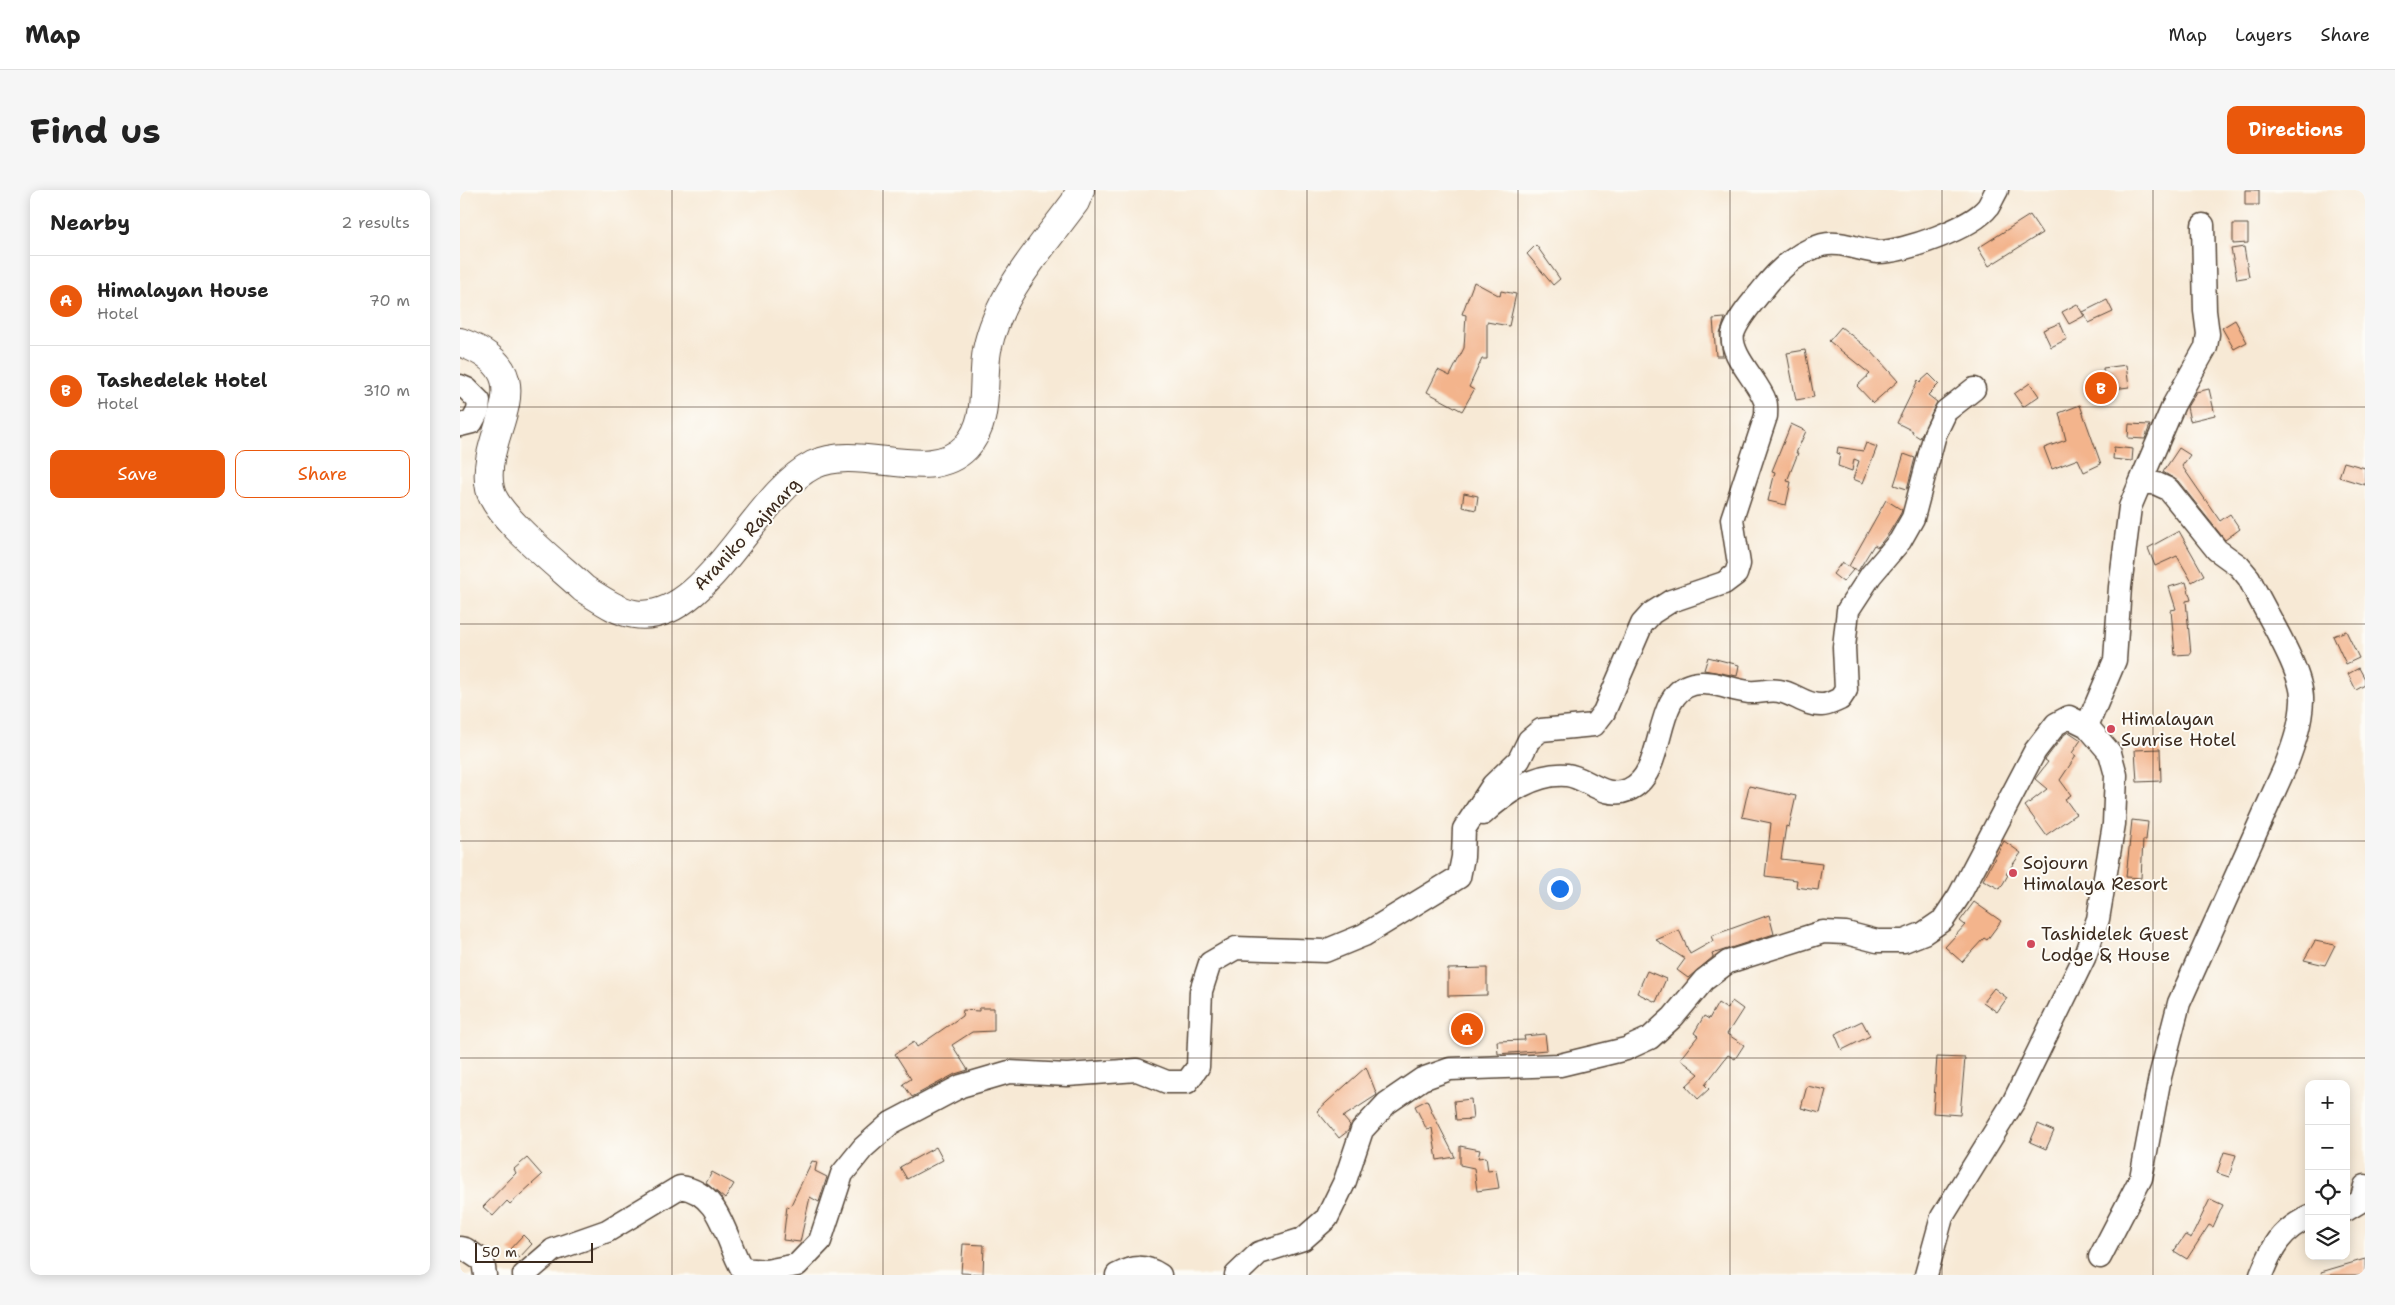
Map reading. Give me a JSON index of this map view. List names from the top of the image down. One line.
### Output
{"streets":{"highway":["Araniko Rajmarg"]},"places":["Himalayan Sunrise Hotel","Sojourn Himalaya Resort","Tashidelek Guest Lodge & House"],"scale_bar":"50 m","page":{"header":"Map","nav":["Map","Layers","Share"],"buttons":["Directions",["Save","Share"]],"title":"Find us","heading":["Nearby","2 results"],"list":[{"mark":"A","name":"Himalayan House","note":"Hotel","value":"70 m"},{"mark":"B","name":"Tashedelek Hotel","note":"Hotel","value":"310 m"}],"pins":["B","A"],"map_buttons":["+","−"],"scale":"50 m"}}
